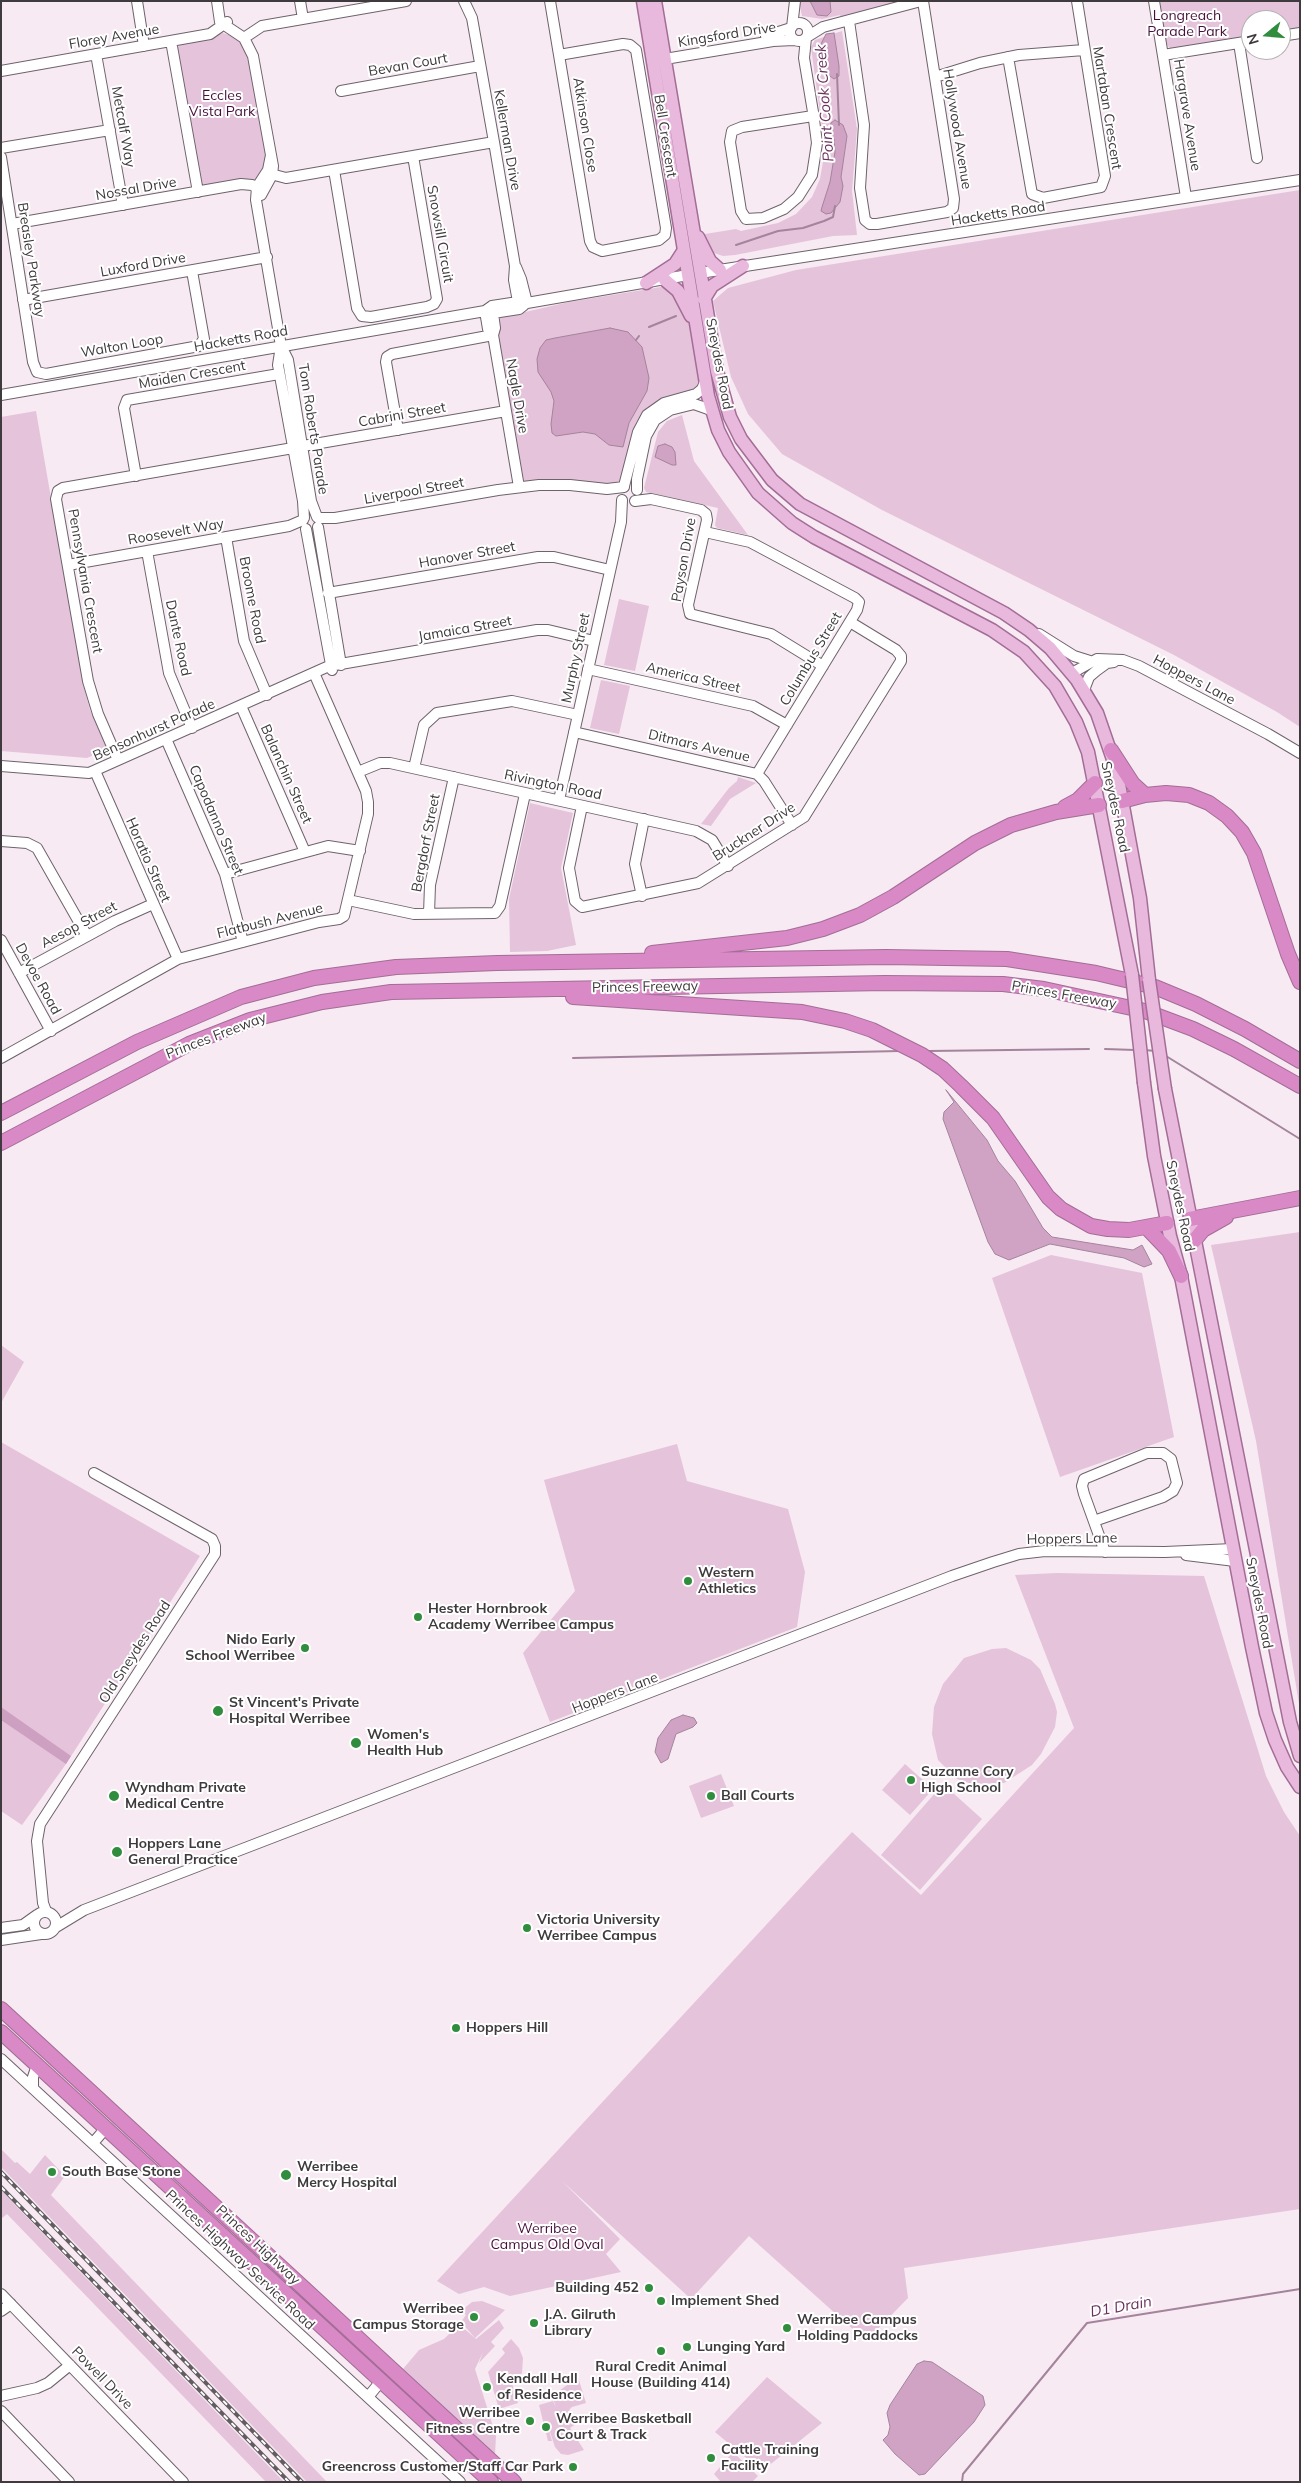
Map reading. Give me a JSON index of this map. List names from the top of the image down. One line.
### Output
{"streets":{"highway":["Princes Freeway","Princes Highway"],"main road":["Sneydes Road"],"street":["Kingsford Drive","Florey Avenue","Bevan Court","Martaban Crescent","Hargrave Avenue","Atkinson Close","Metcalf Way","Hollywood Avenue","Bell Crescent","Kellerman Drive","Nossal Drive","Hacketts Road","Snowsill Circuit","Breasley Parkway","Luxford Drive","Walton Loop","Maiden Crescent","Nagle Drive","Cabrini Street","Tom Roberts Parade","Liverpool Street","Roosevelt Way","Hanover Street","Payson Drive","Pennsylvania Crescent","Broome Road","Jamaica Street","Dante Road","Murphy Street","Columbus Street","America Street","Hoppers Lane","Bensonhurst Parade","Ditmars Avenue","Balanchin Street","Rivington Road","Capodanno Street","Bruckner Drive","Bergdorf Street","Horatio Street","Flatbush Avenue","Aesop Street","Devoe Road","Old Sneydes Road","Princes Highway Service Road","Powell Drive"]},"crossings":[["Kingsford Drive","Sneydes Road"],["Florey Avenue","Metcalf Way"],["Bevan Court","Kellerman Drive"],["Hargrave Avenue","Hacketts Road"],["Atkinson Close","Bell Crescent"],["Metcalf Way","Nossal Drive"],["Kellerman Drive","Hacketts Road"],["Nossal Drive","Breasley Parkway"],["Nossal Drive","Tom Roberts Parade"],["Hacketts Road","Sneydes Road"],["Hacketts Road","Nagle Drive"],["Hacketts Road","Tom Roberts Parade"],["Breasley Parkway","Luxford Drive"],["Breasley Parkway","Walton Loop"],["Luxford Drive","Walton Loop"],["Luxford Drive","Tom Roberts Parade"],["Sneydes Road","Murphy Street"],["Sneydes Road","Hoppers Lane"],["Maiden Crescent","Tom Roberts Parade"],["Maiden Crescent","Pennsylvania Crescent"],["Nagle Drive","Cabrini Street"],["Nagle Drive","Liverpool Street"],["Cabrini Street","Tom Roberts Parade"],["Cabrini Street","Pennsylvania Crescent"],["Tom Roberts Parade","Liverpool Street"],["Tom Roberts Parade","Roosevelt Way"],["Tom Roberts Parade","Hanover Street"],["Tom Roberts Parade","Pennsylvania Crescent"],["Tom Roberts Parade","Jamaica Street"],["Tom Roberts Parade","Bensonhurst Parade"],["Liverpool Street","Payson Drive"],["Liverpool Street","Murphy Street"],["Roosevelt Way","Pennsylvania Crescent"],["Roosevelt Way","Broome Road"],["Roosevelt Way","Dante Road"],["Hanover Street","Murphy Street"],["Payson Drive","Murphy Street"],["Payson Drive","Columbus Street"],["Pennsylvania Crescent","Bensonhurst Parade"],["Broome Road","Bensonhurst Parade"],["Jamaica Street","Murphy Street"],["Jamaica Street","Bensonhurst Parade"],["Dante Road","Bensonhurst Parade"],["Murphy Street","America Street"],["Murphy Street","Ditmars Avenue"],["Murphy Street","Rivington Road"],["Columbus Street","America Street"],["Columbus Street","Ditmars Avenue"],["Columbus Street","Bruckner Drive"],["Hoppers Lane","Old Sneydes Road"],["Bensonhurst Parade","Balanchin Street"],["Bensonhurst Parade","Capodanno Street"],["Bensonhurst Parade","Horatio Street"],["Bensonhurst Parade","Flatbush Avenue"],["Ditmars Avenue","Bruckner Drive"],["Rivington Road","Bruckner Drive"],["Rivington Road","Bergdorf Street"],["Rivington Road","Flatbush Avenue"],["Capodanno Street","Flatbush Avenue"],["Horatio Street","Flatbush Avenue"],["Horatio Street","Aesop Street"],["Flatbush Avenue","Devoe Road"],["Aesop Street","Devoe Road"]],"water":["Point Cook Creek","D1 Drain"],"parks":["Longreach Parade Park","Eccles Vista Park","Werribee Campus Old Oval"],"places":["Western Athletics","Hester Hornbrook Academy Werribee Campus","Nido Early School Werribee","St Vincent's Private Hospital Werribee","Women's Health Hub","Suzanne Cory High School","Wyndham Private Medical Centre","Ball Courts","Hoppers Lane General Practice","Victoria University Werribee Campus","Hoppers Hill","South Base Stone","Werribee Mercy Hospital","Building 452","Implement Shed","Werribee Campus Storage","J.A. Gilruth Library","Werribee Campus Holding Paddocks","Lunging Yard","Rural Credit Animal House (Building 414)","Kendall Hall of Residence","Werribee Fitness Centre","Werribee Basketball Court & Track","Cattle Training Facility","Greencross Customer/Staff Car Park"],"north":"left"}
